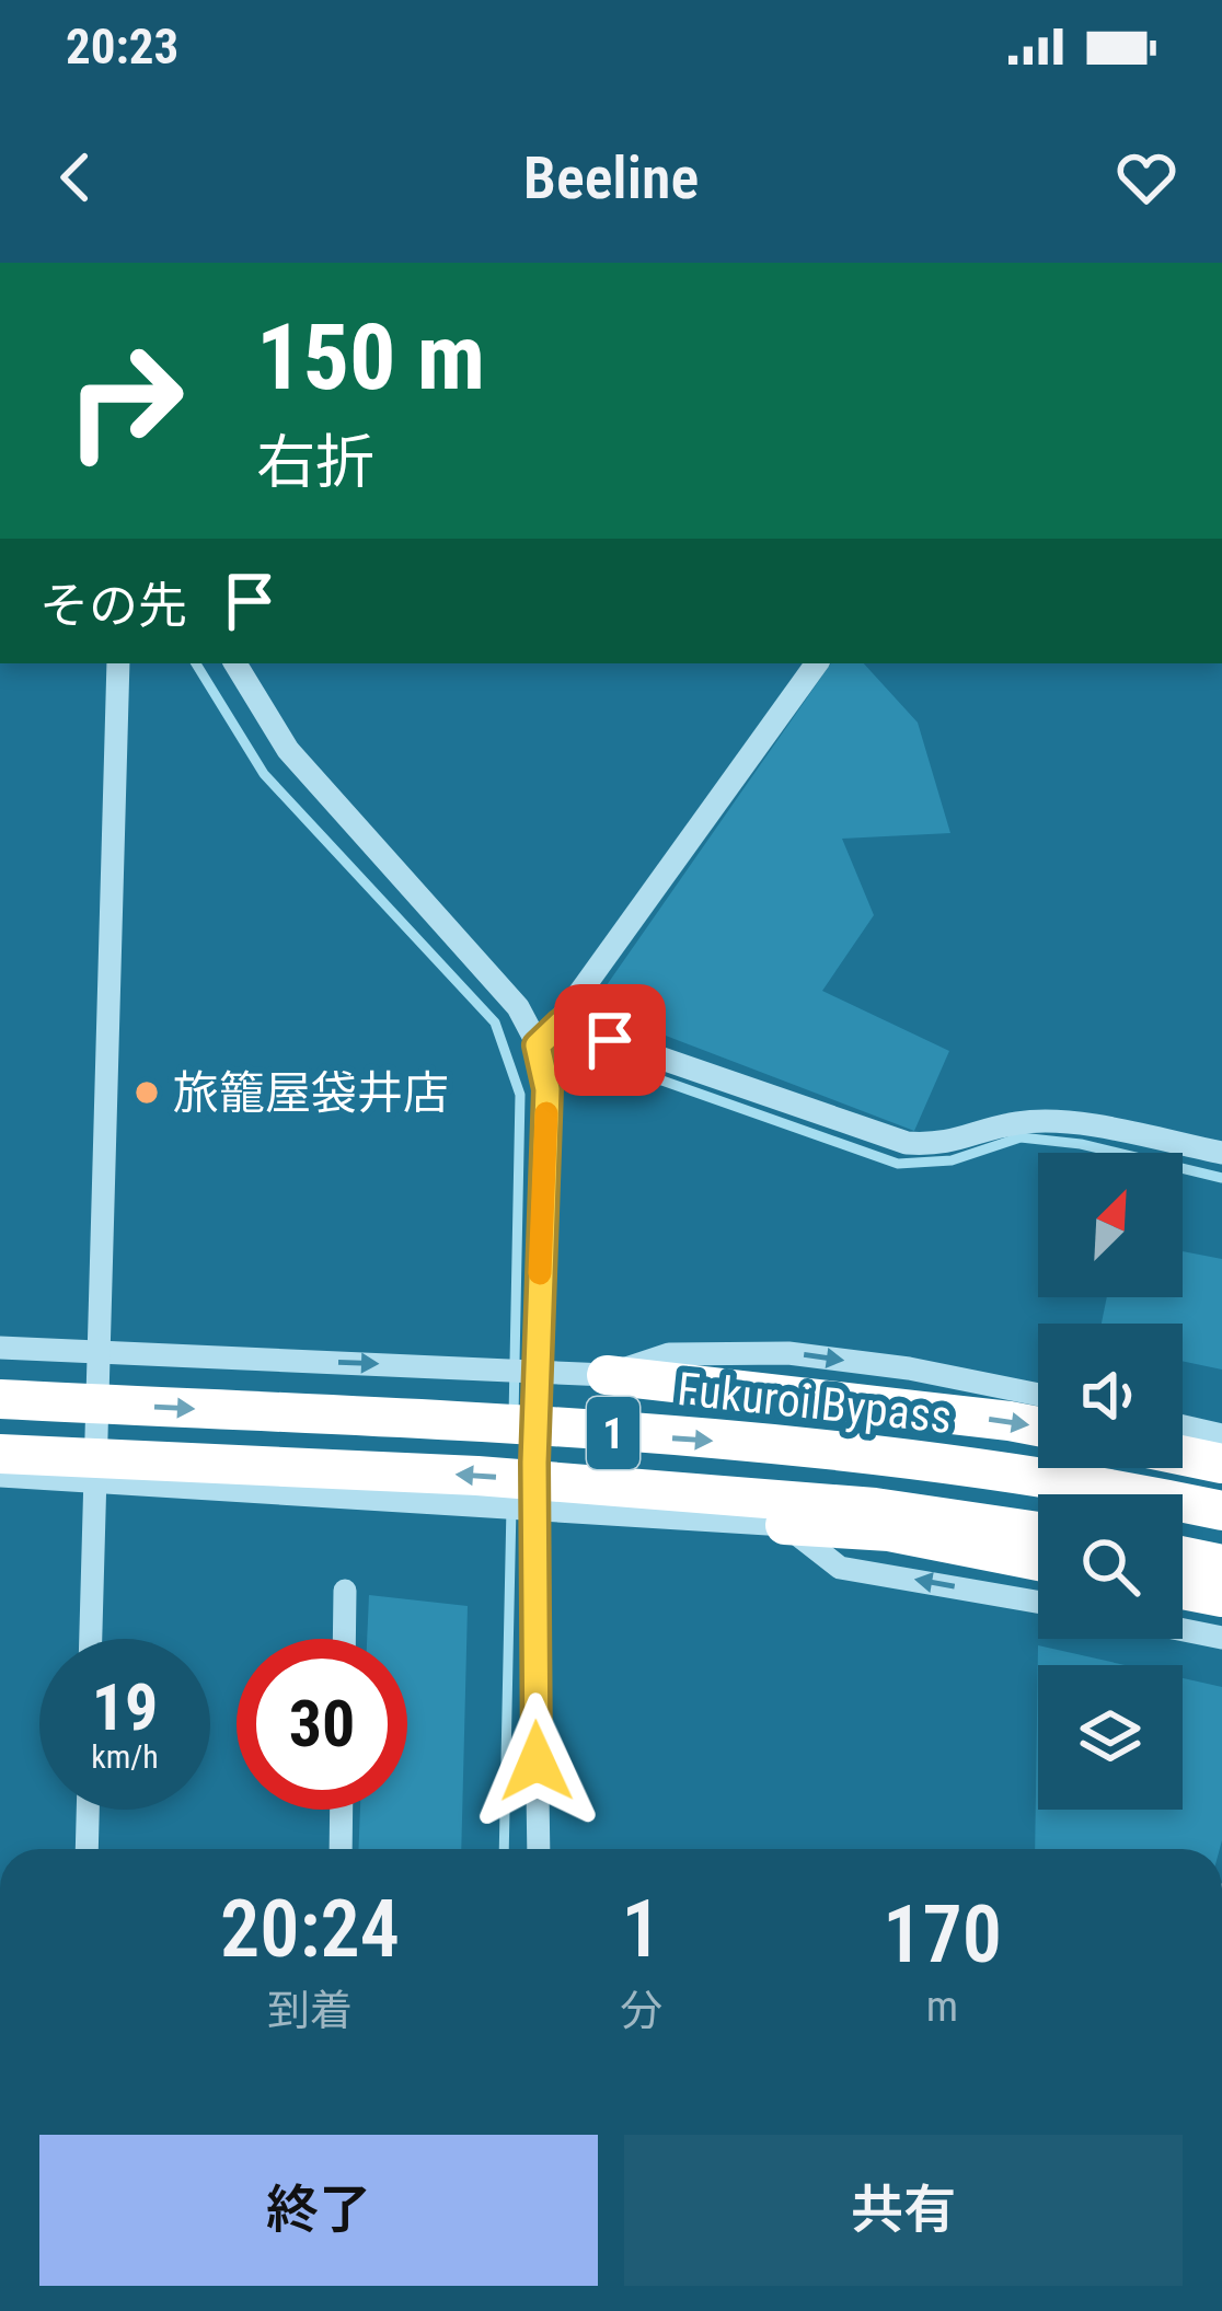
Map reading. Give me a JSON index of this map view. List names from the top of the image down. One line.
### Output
{"streets":{"highway":["Fukuroi Bypass","1"]},"places":["旅籠屋袋井店"],"north":"top right","page":{"status":"20:23","header":"Beeline","turn":["150 m","右折"],"then":"その先","speed":"19 km/h","limit":"30","eta":["20:24","到着","1","分","170","m"],"buttons":["終了","共有"]}}
